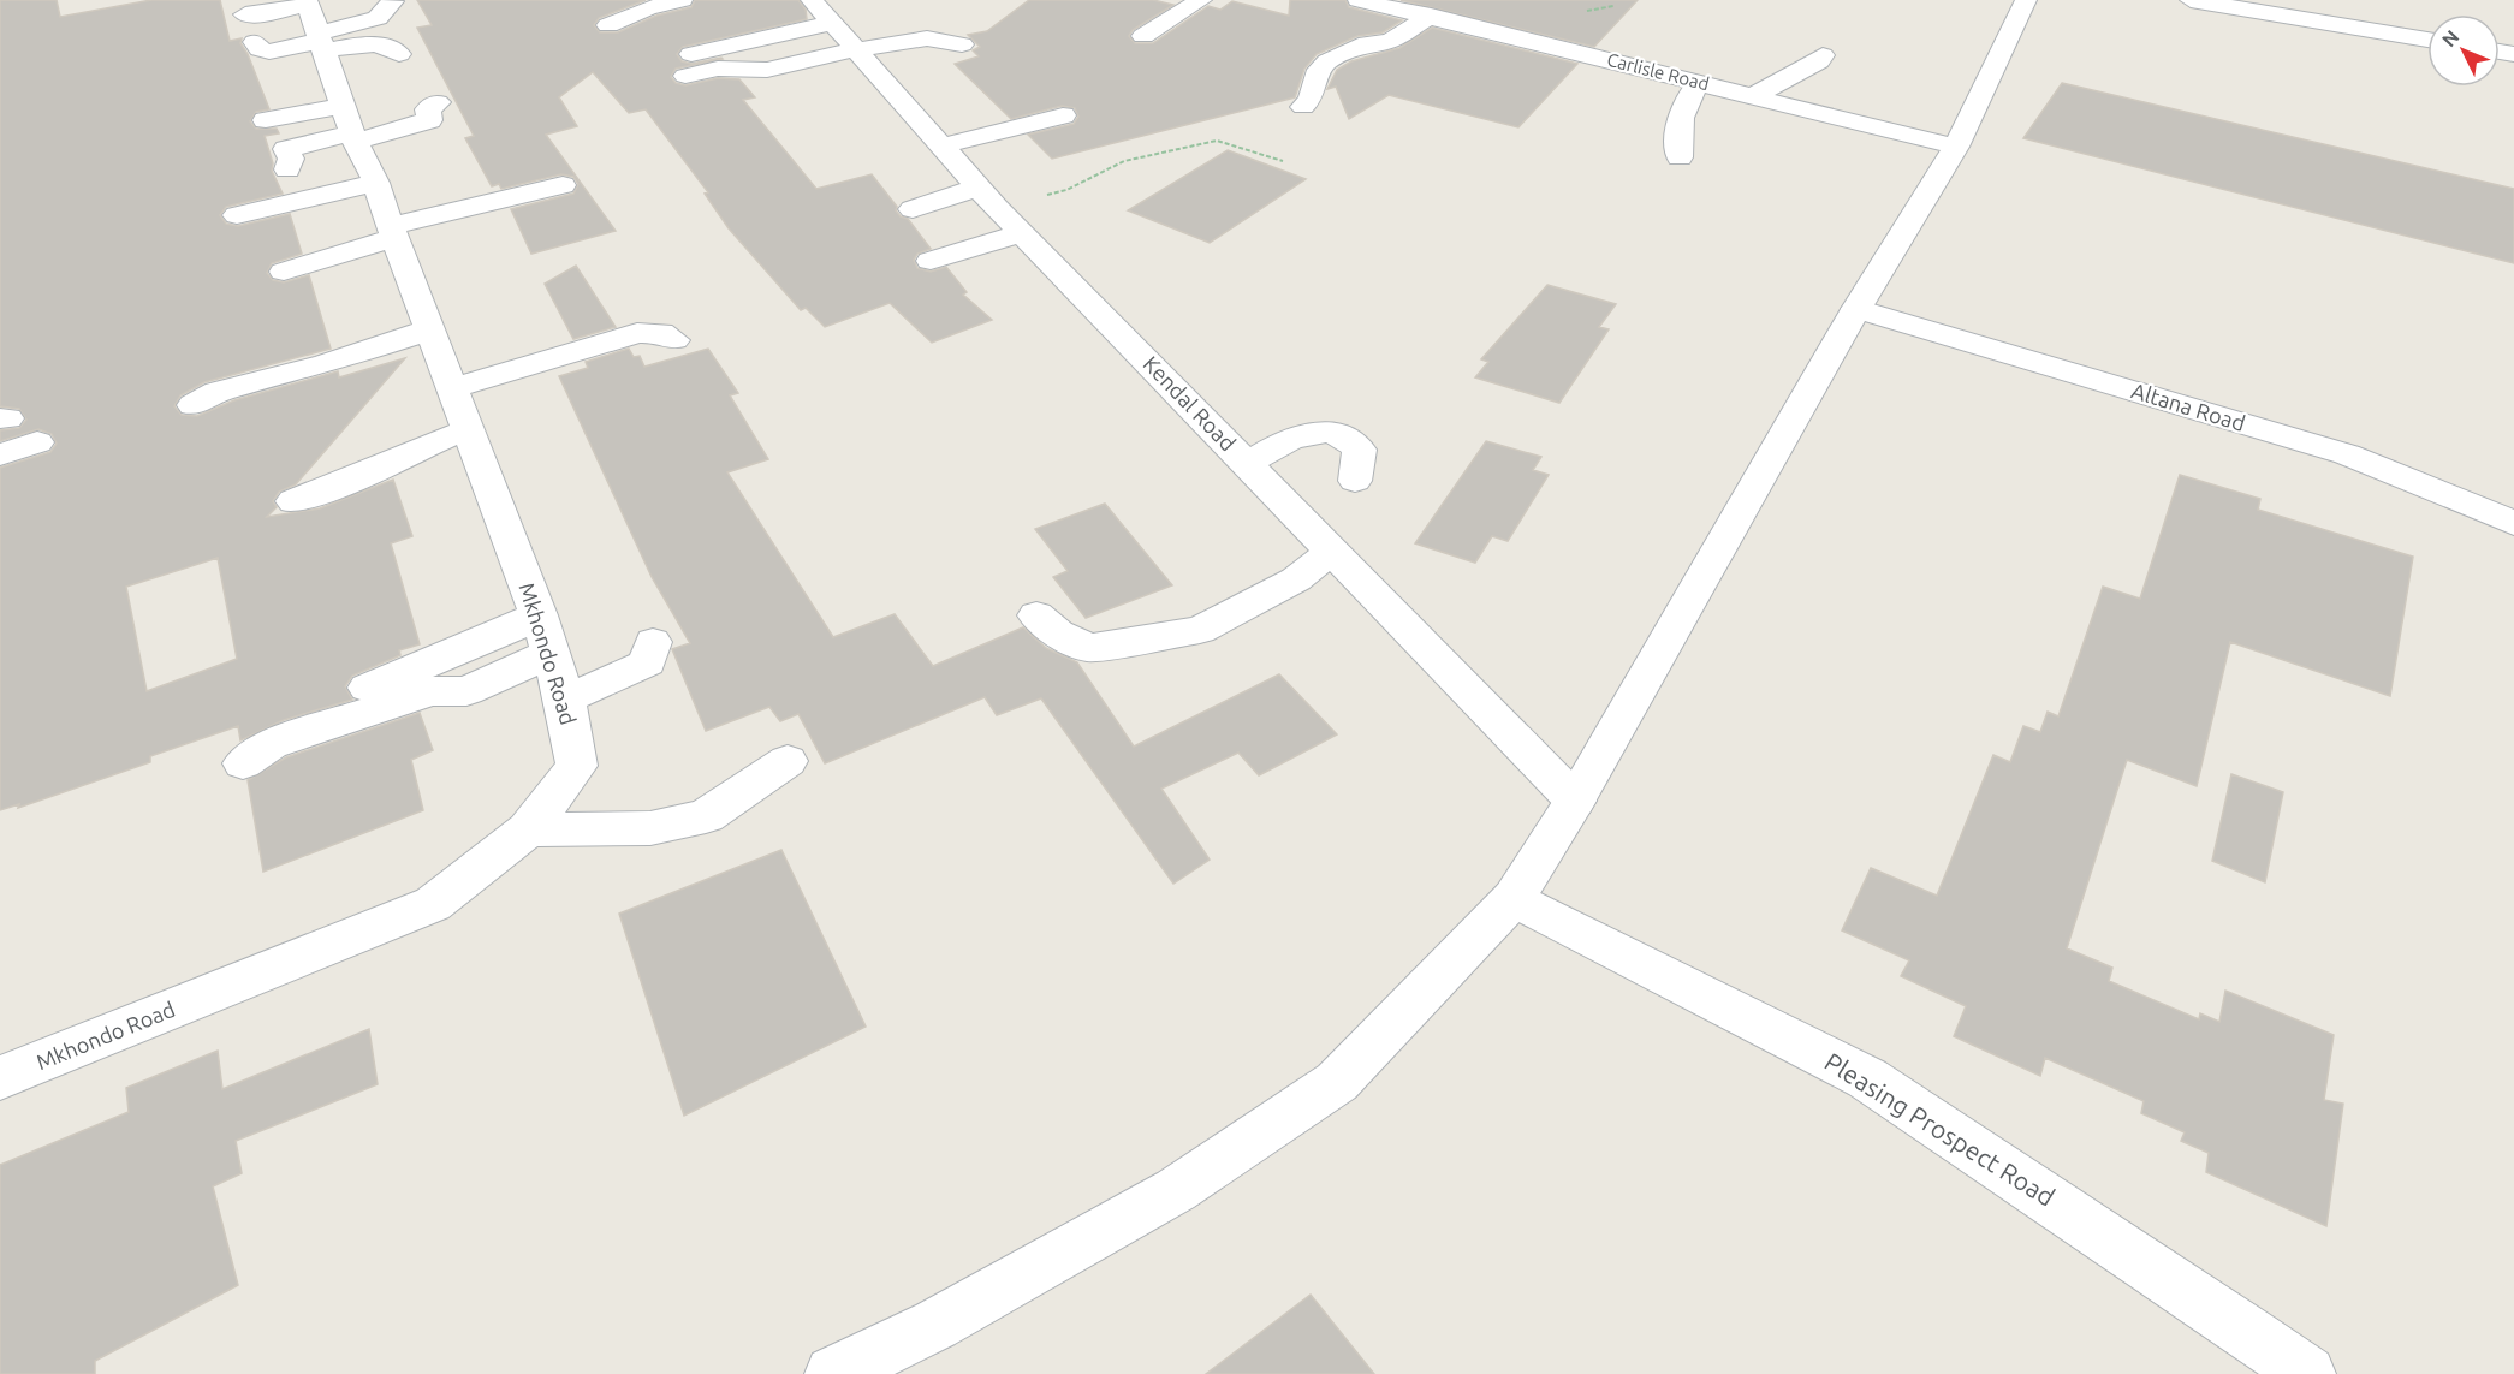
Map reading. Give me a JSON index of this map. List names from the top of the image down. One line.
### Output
{"streets":{"street":["Carlisle Road","Kendal Road","Altana Road","Mkhondo Road","Pleasing Prospect Road"]},"north":"top left"}
